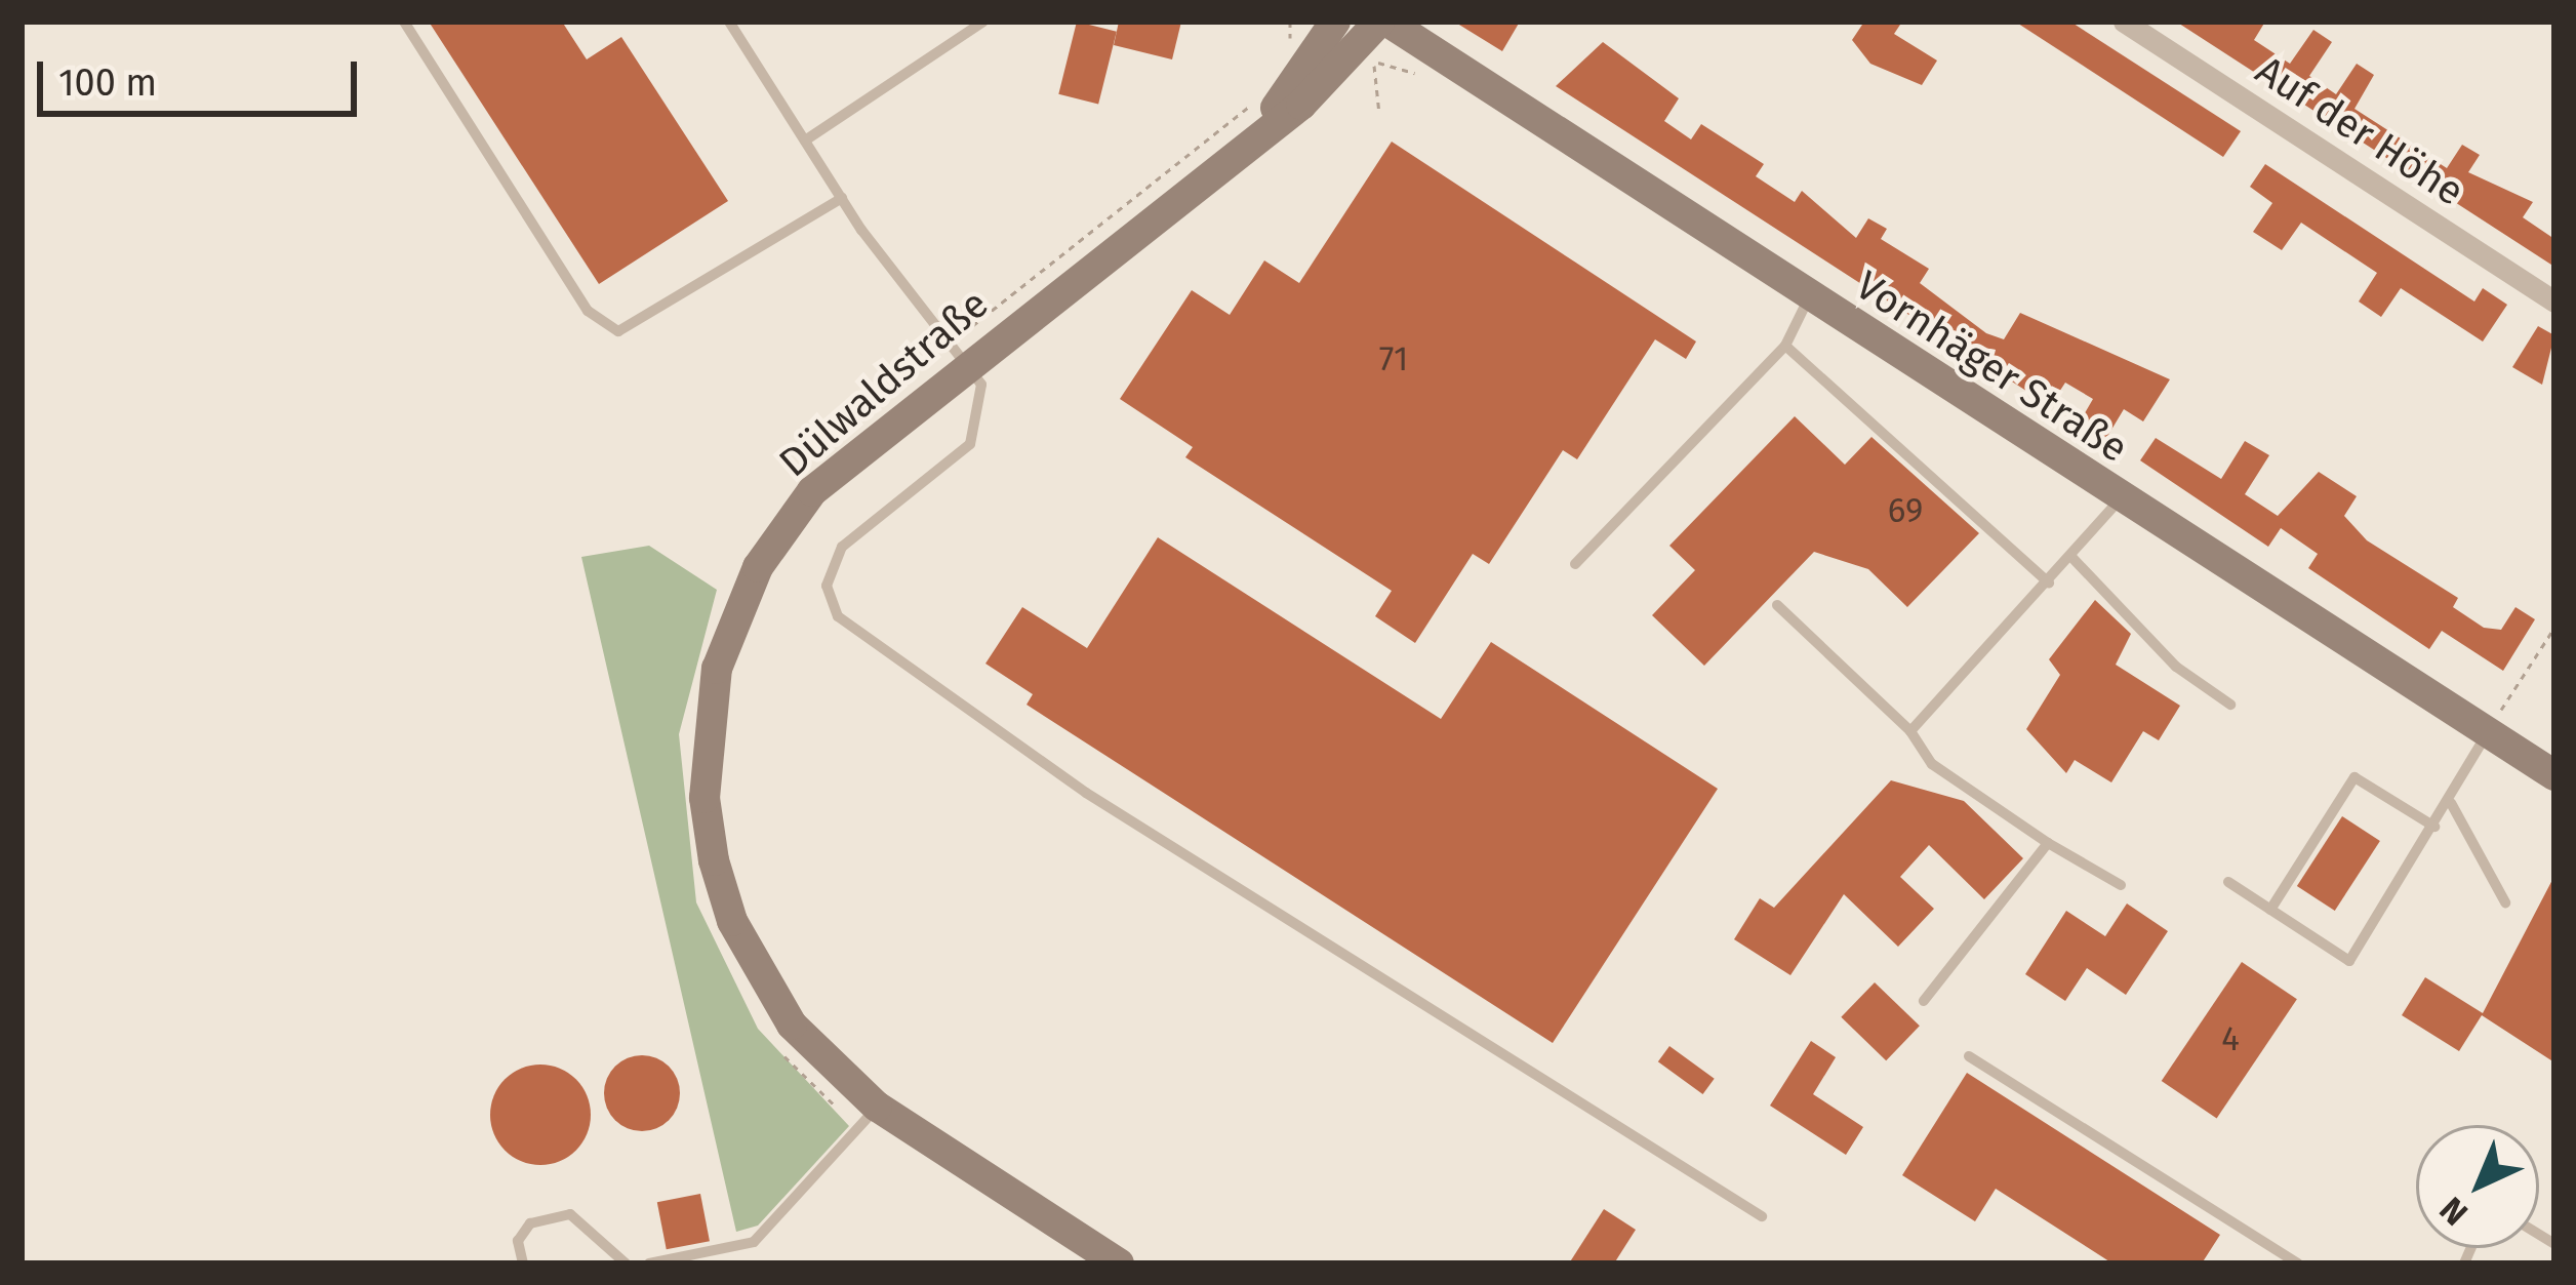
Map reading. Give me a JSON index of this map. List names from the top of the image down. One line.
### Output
{"streets":{"street":["Auf der Höhe","Vornhäger Straße","Dülwaldstraße"]},"crossings":[["Vornhäger Straße","Dülwaldstraße"]],"house_numbers":["71","69","4"],"scale_bar":"100 m","north":"bottom left"}
